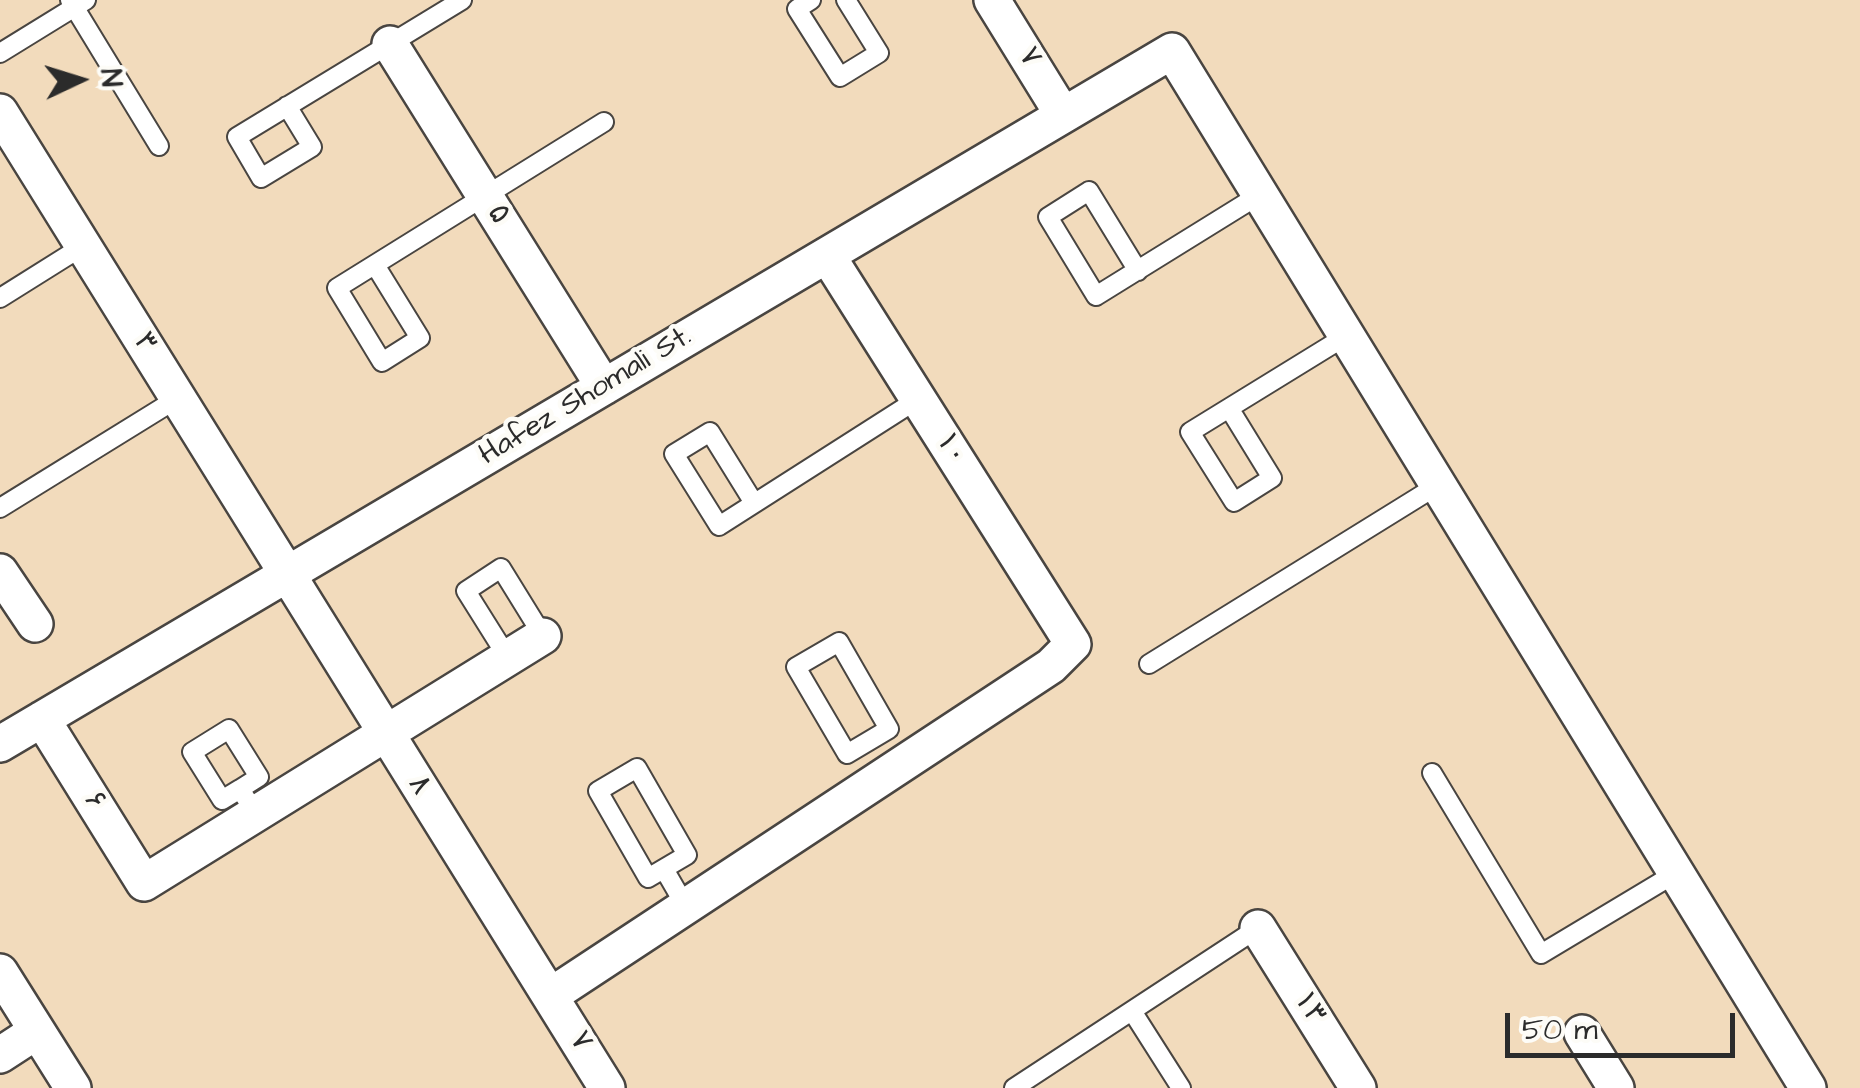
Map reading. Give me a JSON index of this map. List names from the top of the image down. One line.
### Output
{"streets":{"street":["۷","۵","۳","Hafez Shomali St.","۱۰","۸","۶","۱۳"]},"crossings":[["۷","Hafez Shomali St."],["۷","۸"],["۵","Hafez Shomali St."],["۳","Hafez Shomali St."],["۳","۸"],["Hafez Shomali St.","۱۰"],["Hafez Shomali St.","۸"],["Hafez Shomali St.","۶"],["۸","۶"]],"scale_bar":"50 m","north":"right"}
